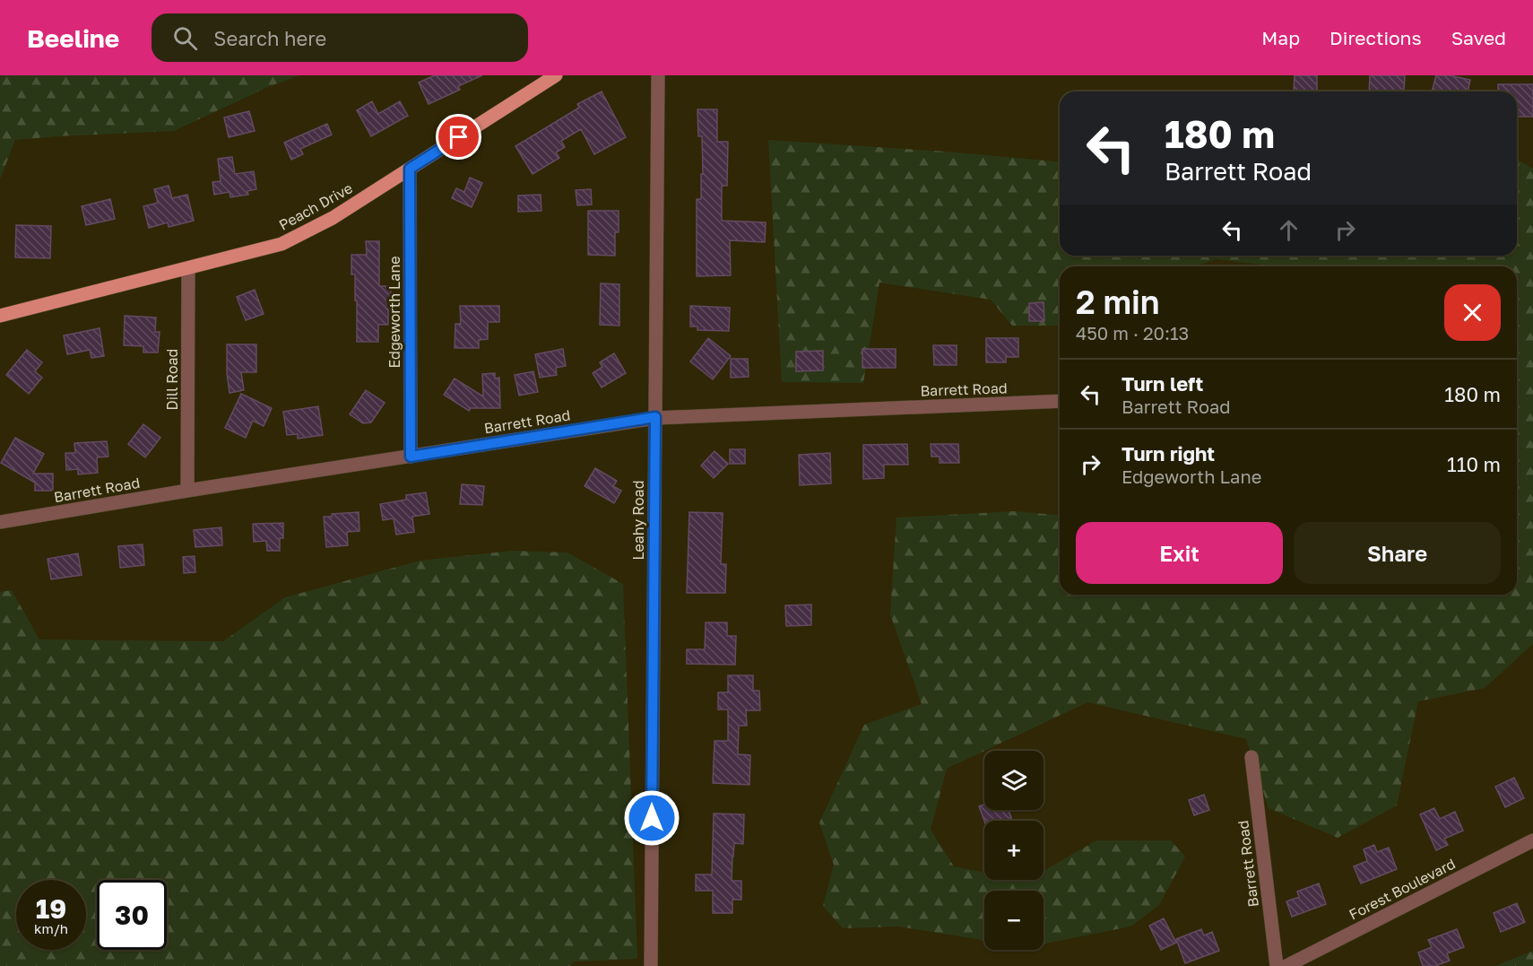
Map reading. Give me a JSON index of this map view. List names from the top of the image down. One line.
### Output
{"streets":{"main road":["Peach Drive"],"street":["Edgeworth Lane","Dill Road","Barrett Road","Leahy Road","Forest Boulevard"]},"crossings":[["Peach Drive","Edgeworth Lane"],["Peach Drive","Dill Road"],["Edgeworth Lane","Barrett Road"],["Dill Road","Barrett Road"],["Barrett Road","Leahy Road"]],"page":{"header":"Beeline","search":"Search here","nav":["Map","Directions","Saved"],"turn":["180 m","Barrett Road"],"heading":["2 min","450 m · 20:13"],"list":[{"name":"Turn left","note":"Barrett Road","value":"180 m"},{"name":"Turn right","note":"Edgeworth Lane","value":"110 m"}],"buttons":["Exit","Share"],"map_buttons":["+","−"],"speed":"19 km/h","limit":"30"}}
